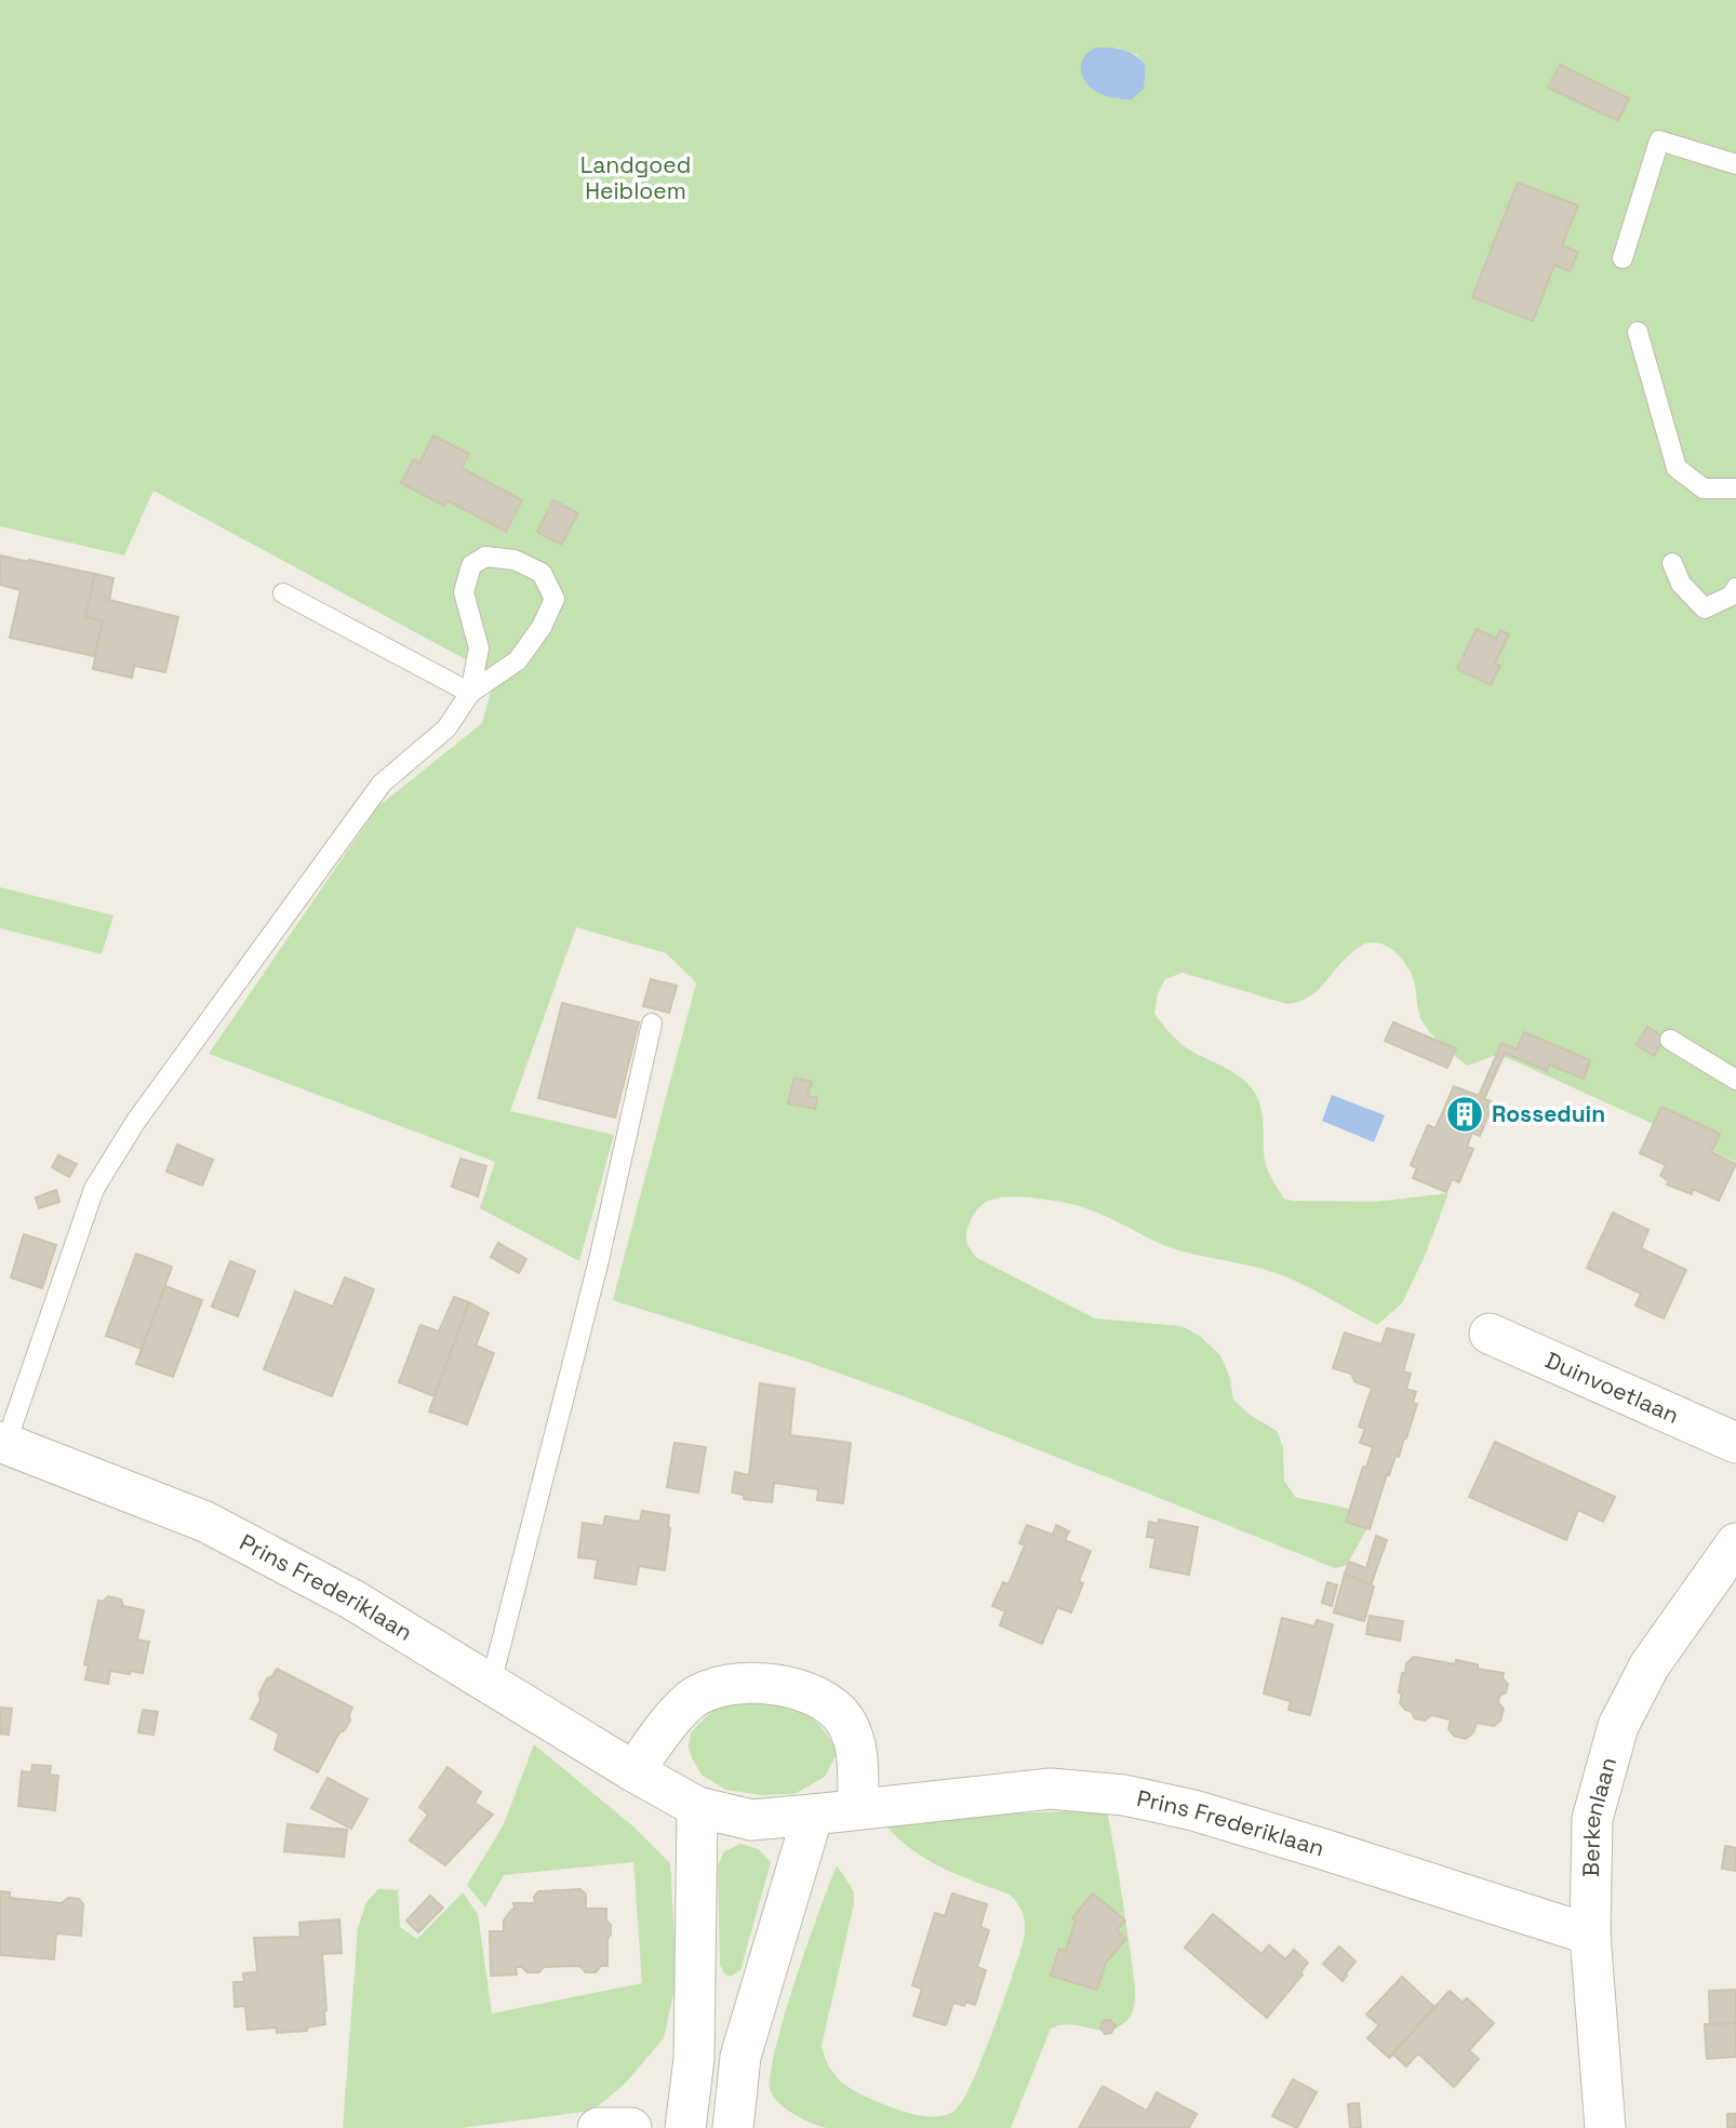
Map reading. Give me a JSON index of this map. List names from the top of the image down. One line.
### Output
{"streets":{"street":["Duinvoetlaan","Prins Frederiklaan","Berkenlaan"]},"crossings":[["Prins Frederiklaan","Berkenlaan"]],"parks":["Landgoed Heibloem"],"places":{"building":["Rosseduin"]}}
